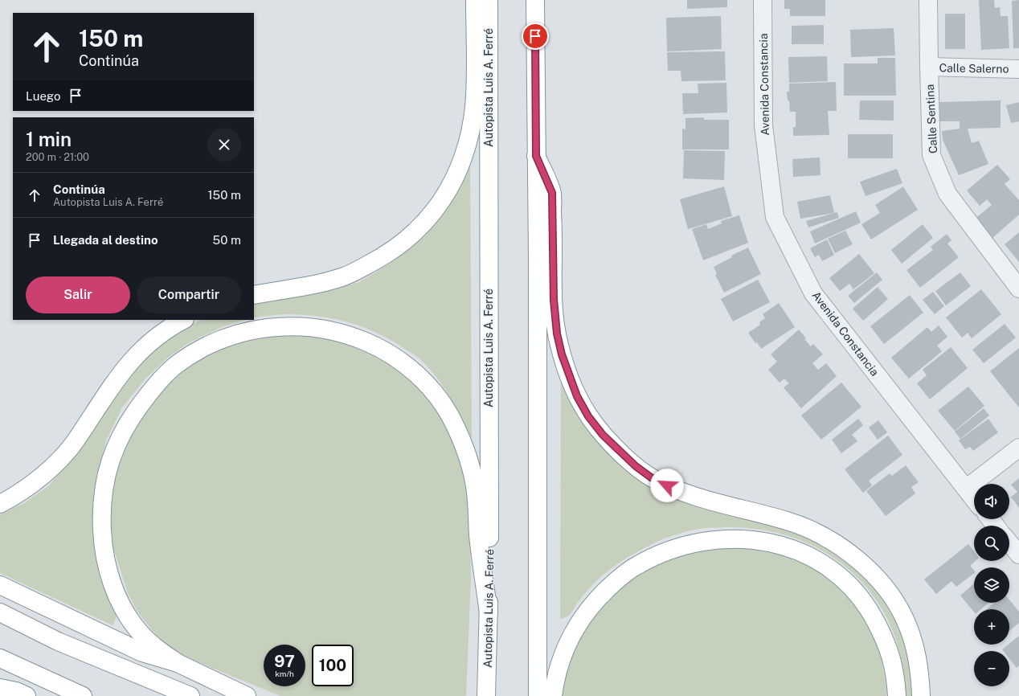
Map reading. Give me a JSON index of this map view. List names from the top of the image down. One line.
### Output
{"streets":{"highway":["Autopista Luis A. Ferré"],"street":["Calle Salerno","Avenida Constancia","Calle Sentina"]},"crossings":[["Calle Salerno","Calle Sentina"]],"page":{"turn":["150 m","Continúa"],"then":"Luego","heading":["1 min","200 m · 21:00"],"list":[{"name":"Continúa","note":"Autopista Luis A. Ferré","value":"150 m"},{"name":"Llegada al destino","value":"50 m"}],"buttons":["Salir","Compartir"],"map_buttons":["+","−"],"speed":"97 km/h","limit":"100"}}
